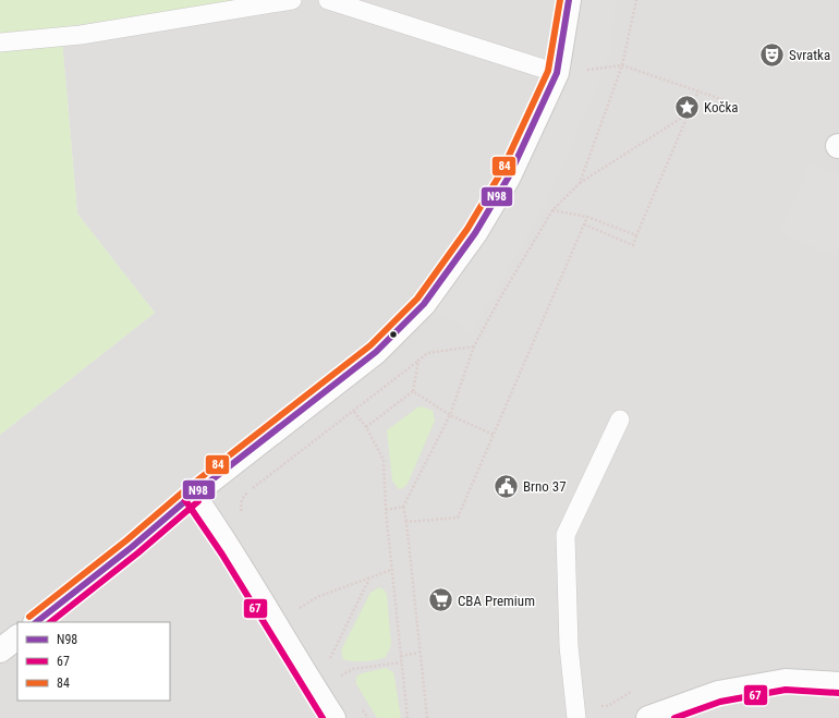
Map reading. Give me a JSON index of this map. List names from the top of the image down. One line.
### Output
{"places":{"theatre":["Svratka"],"place":["Kočka"],"public building":["Brno 37"],"supermarket":["CBA Premium"]},"lines":["transit line N98","transit line 84","transit line 67"],"legend":["N98","67","84"]}
